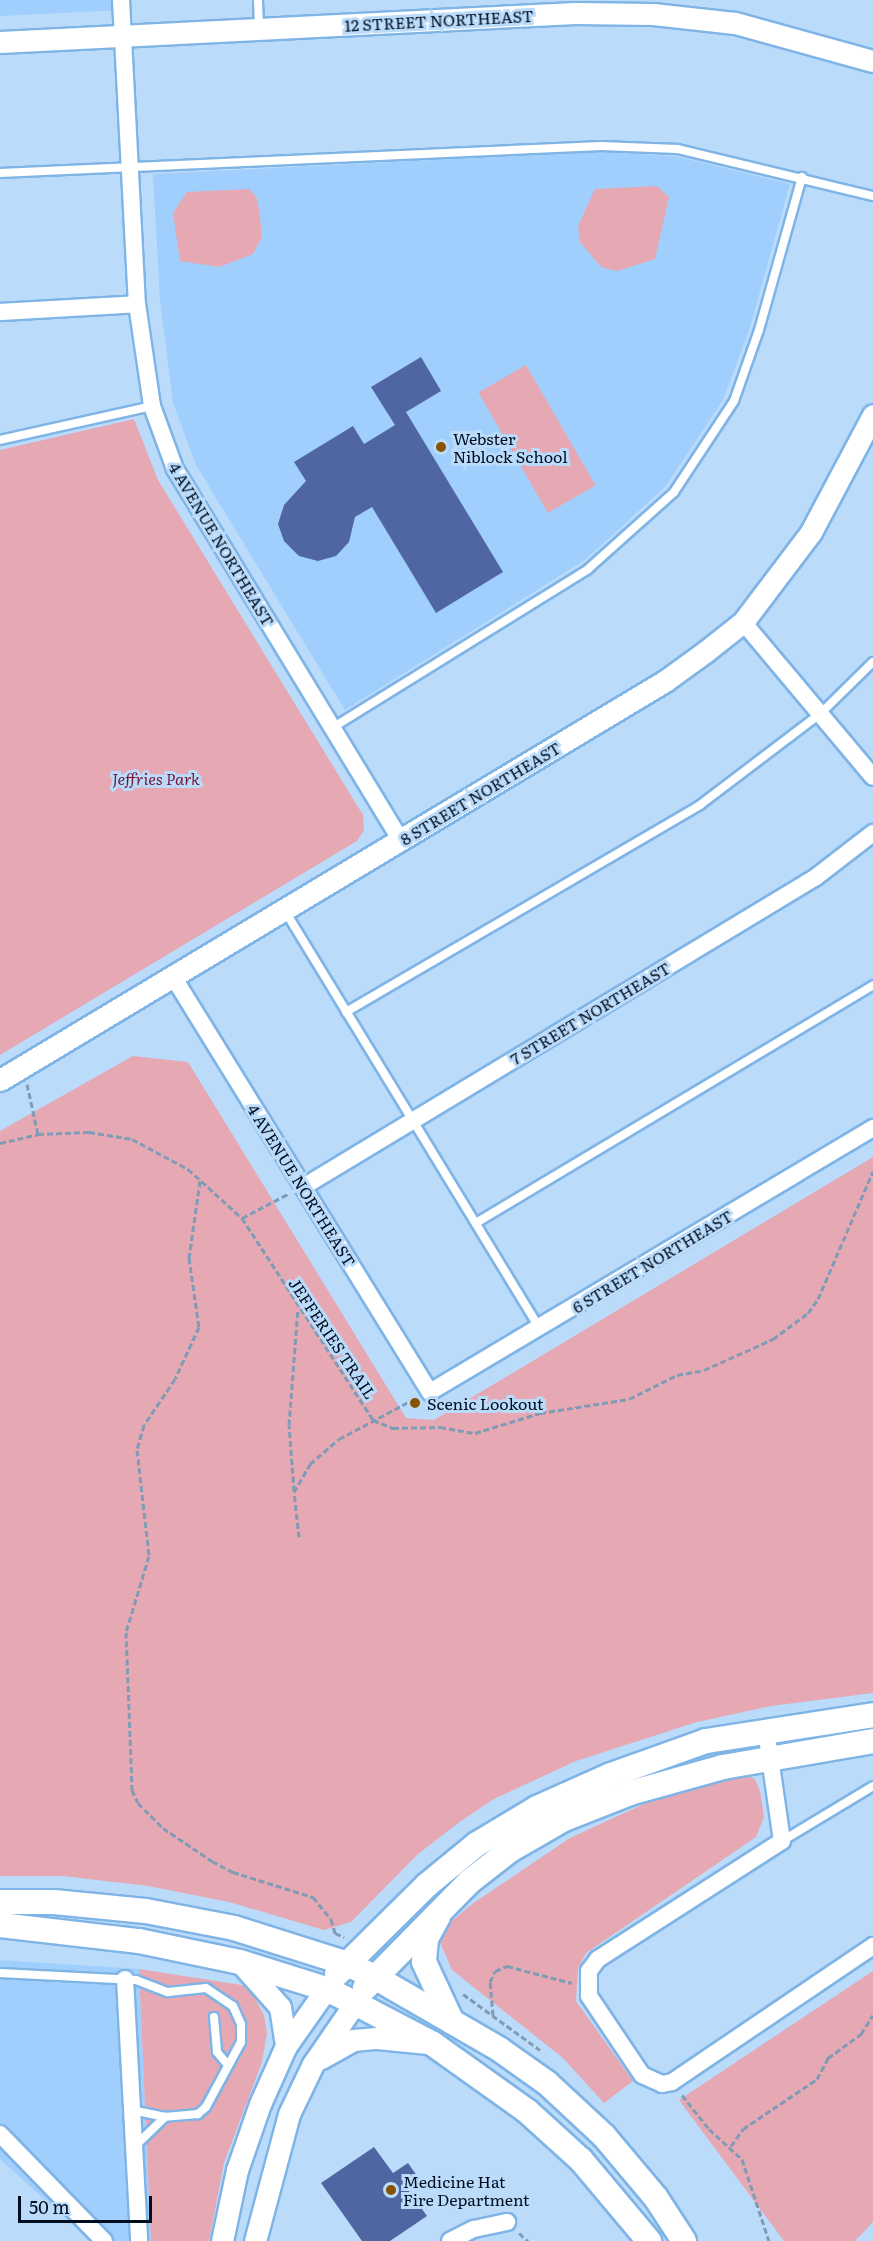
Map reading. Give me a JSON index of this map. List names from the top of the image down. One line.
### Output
{"streets":{"street":["12 STREET NORTHEAST","4 AVENUE NORTHEAST","8 STREET NORTHEAST","7 STREET NORTHEAST","6 STREET NORTHEAST"],"path":["JEFFERIES TRAIL"]},"crossings":[["12 STREET NORTHEAST","4 AVENUE NORTHEAST"],["4 AVENUE NORTHEAST","8 STREET NORTHEAST"],["4 AVENUE NORTHEAST","7 STREET NORTHEAST"],["4 AVENUE NORTHEAST","6 STREET NORTHEAST"]],"parks":["Jeffries Park"],"places":["Webster Niblock School","Scenic Lookout","Medicine Hat Fire Department"],"scale_bar":"50 m"}
